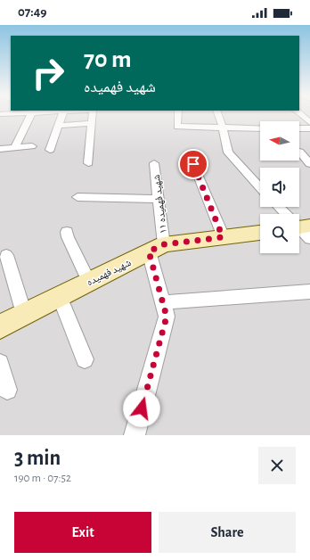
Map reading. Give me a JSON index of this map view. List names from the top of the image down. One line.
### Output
{"streets":{"street":["شهید فهمیده ۱۱","شهید فهمیده"]},"crossings":[["شهید فهمیده ۱۱","شهید فهمیده"]],"north":"left","page":{"status":"07:49","turn":["70 m","شهید فهمیده"],"heading":["3 min","190 m · 07:52"],"buttons":["Exit","Share"]}}
